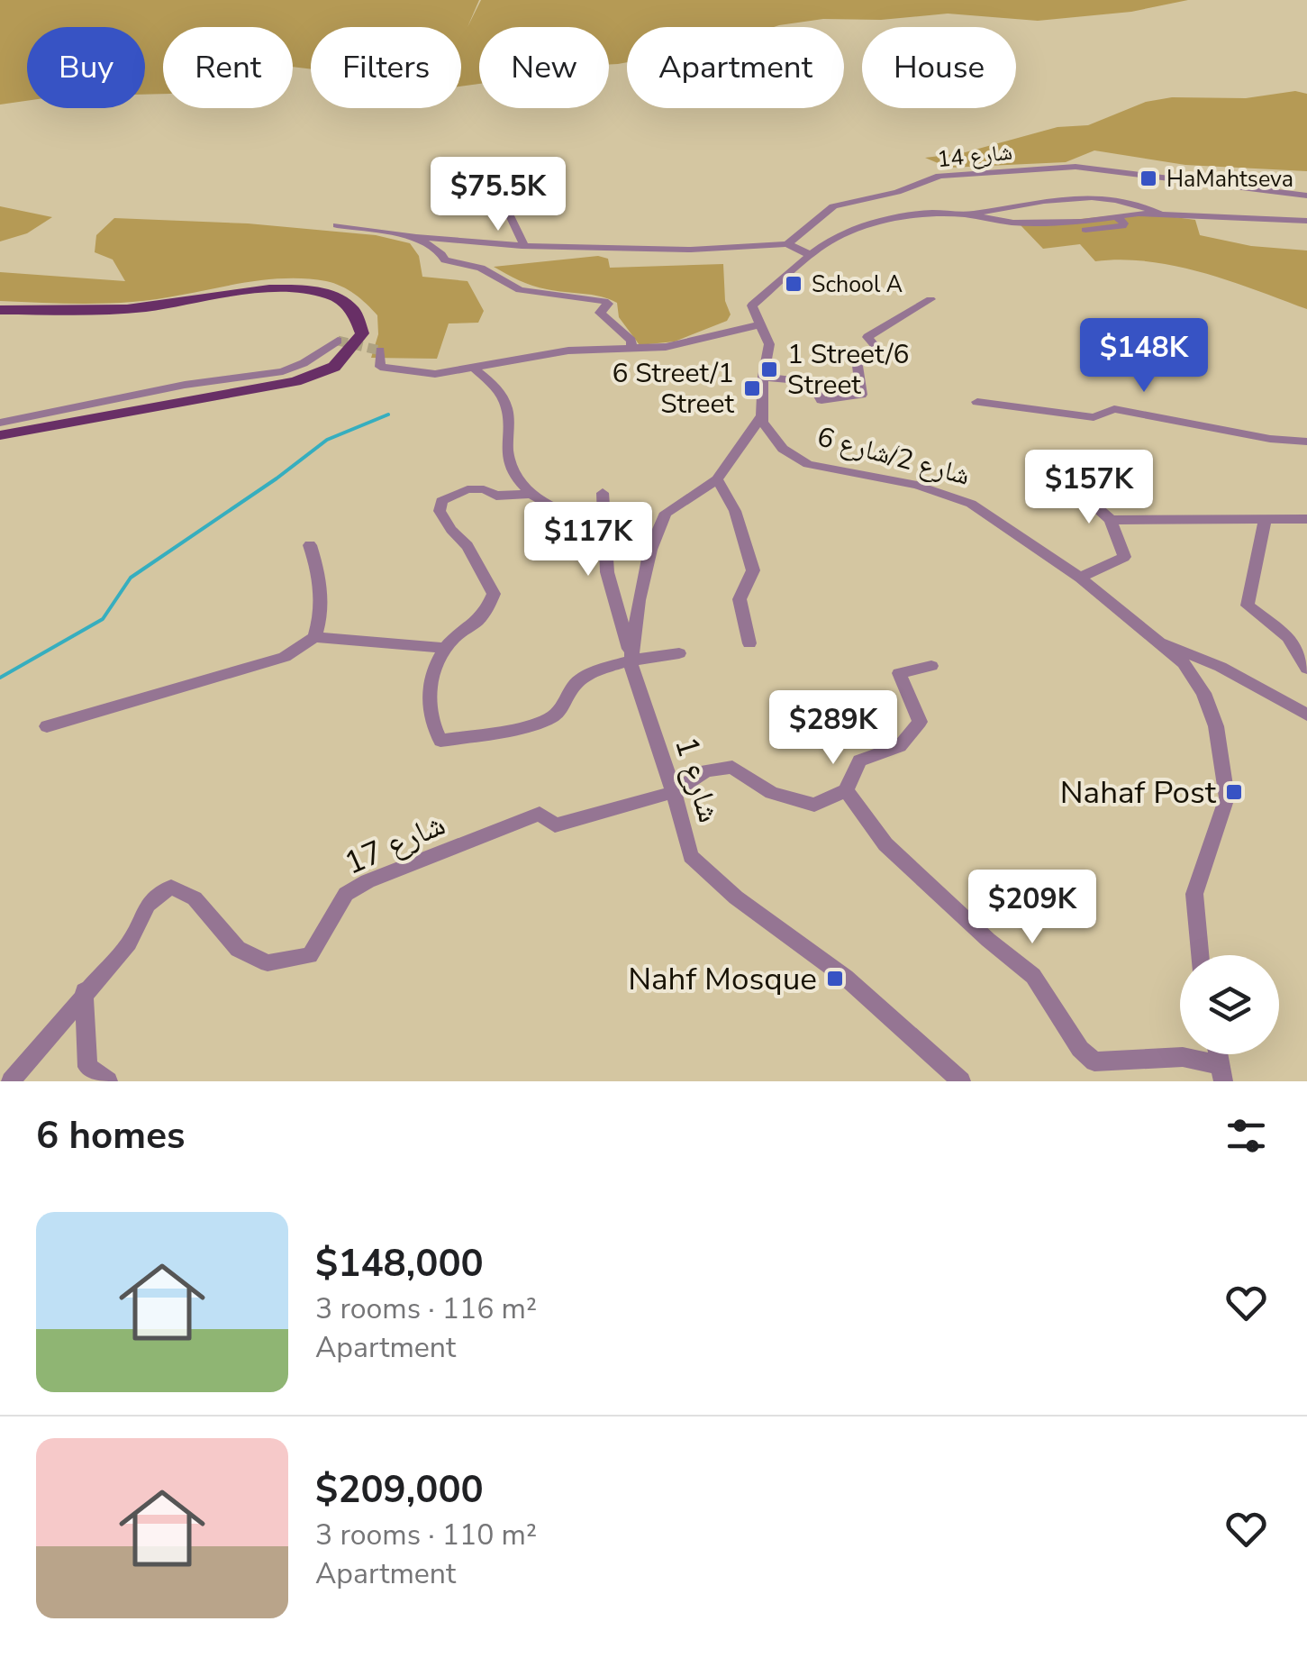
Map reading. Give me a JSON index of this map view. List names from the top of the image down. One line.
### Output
{"streets":{"street":["شارع 14","شارع 2/شارع 6","شارع 1","شارع 17"]},"crossings":[["شارع 2/شارع 6","شارع 1"],["شارع 1","شارع 17"]],"places":{"transit":["HaMahtseva","School A","1 Street/6 Street","6 Street/1 Street","Nahaf Post","Nahf Mosque"]},"page":{"chip":["Buy","Rent","Filters","New","Apartment","House"],"price":["$75.5K","$148K","$157K","$117K","$289K","$209K"],"heading":"6 homes","list":[{"name":"$148,000","note":"3 rooms · 116 m² · Apartment"},{"name":"$209,000","note":"3 rooms · 110 m² · Apartment"}]}}
